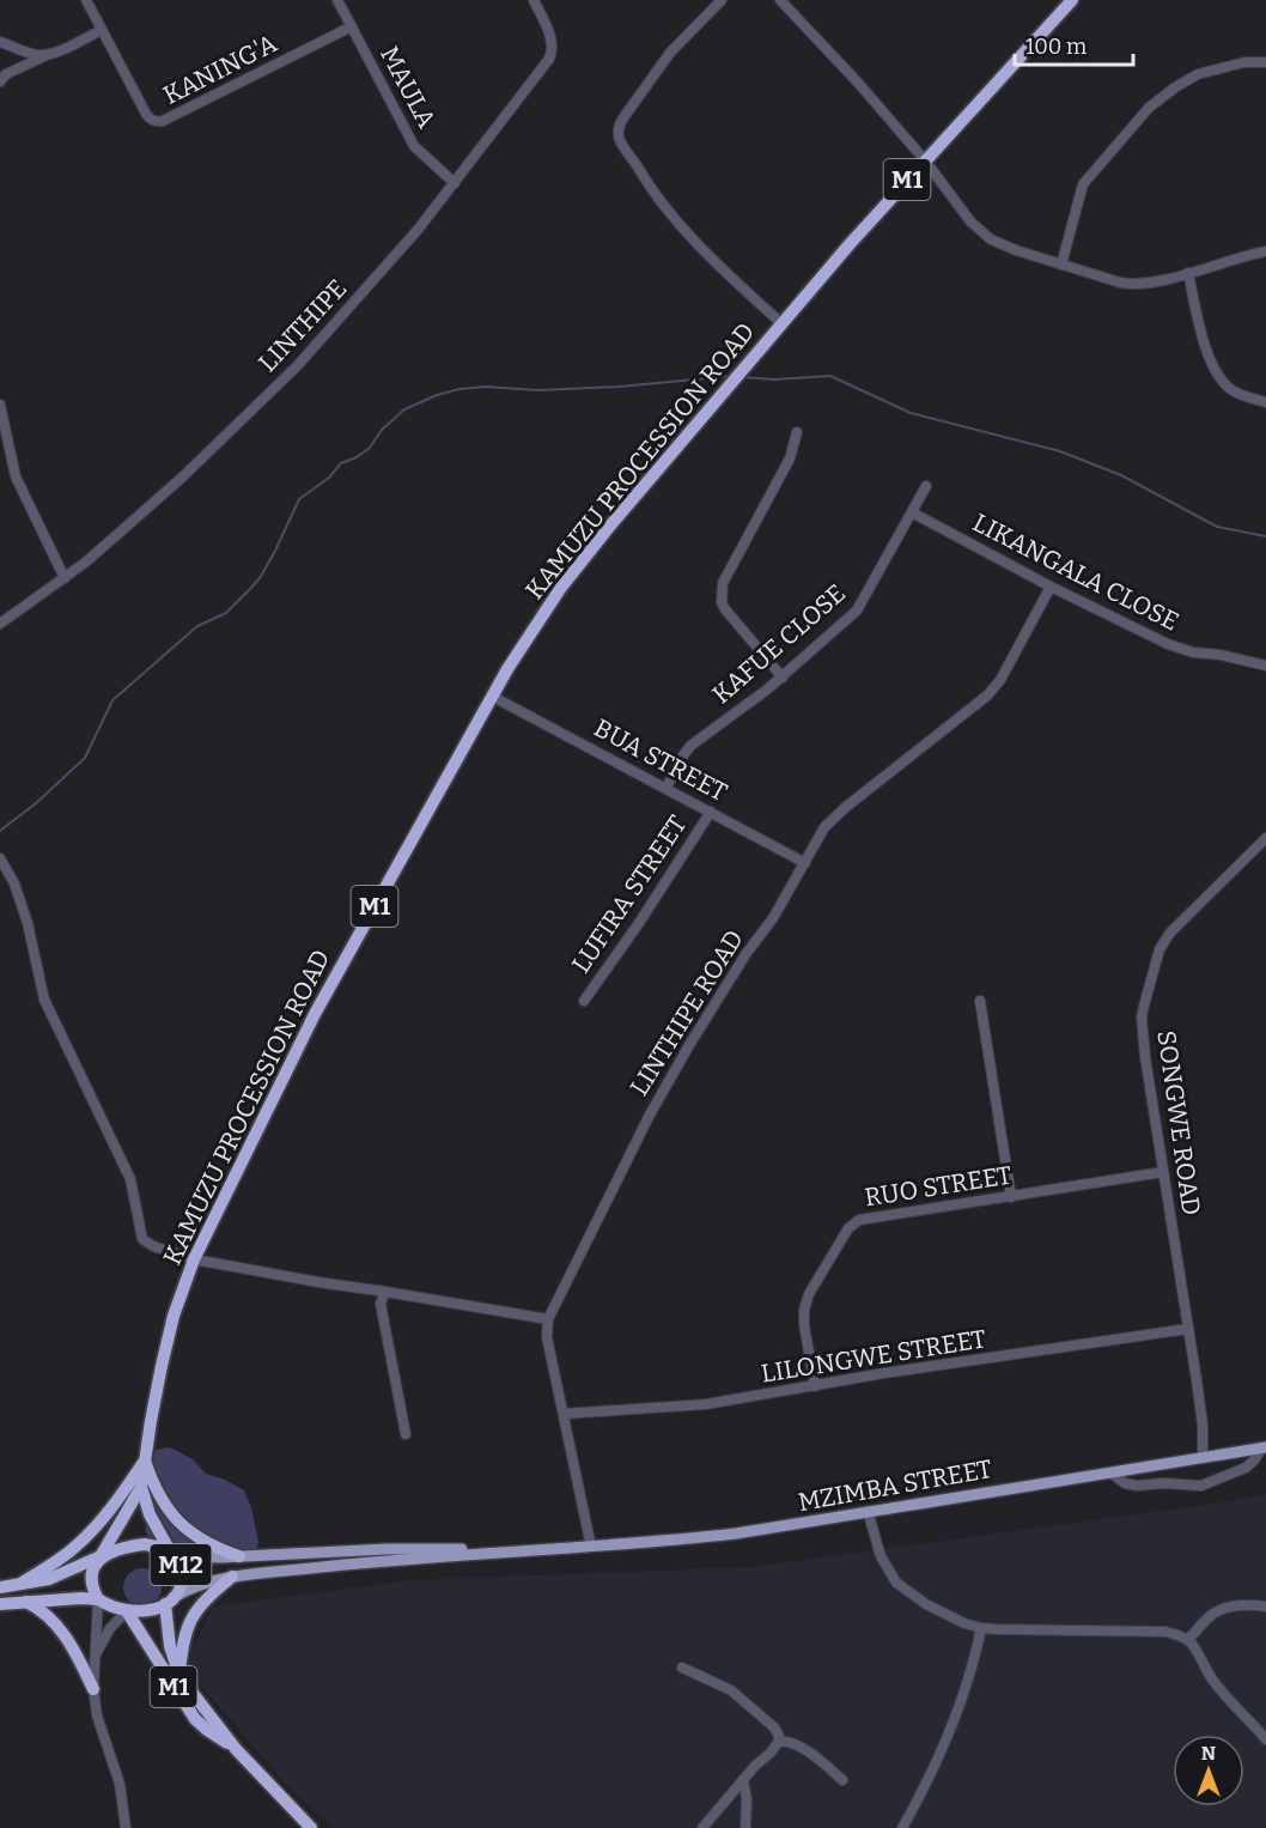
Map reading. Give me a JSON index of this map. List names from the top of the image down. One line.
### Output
{"streets":{"highway":["M1","KAMUZU PROCESSION ROAD","M12"],"main road":["MZIMBA STREET"],"street":["KANING'A","MAULA","LINTHIPE","LIKANGALA CLOSE","KAFUE CLOSE","BUA STREET","LUFIRA STREET","LINTHIPE ROAD","SONGWE ROAD","RUO STREET","LILONGWE STREET"]},"crossings":[["KANING'A","MAULA"],["MAULA","LINTHIPE"],["M1","KAMUZU PROCESSION ROAD"],["M1","M12"],["KAMUZU PROCESSION ROAD","BUA STREET"],["LIKANGALA CLOSE","KAFUE CLOSE"],["LIKANGALA CLOSE","LINTHIPE ROAD"],["KAFUE CLOSE","BUA STREET"],["BUA STREET","LUFIRA STREET"],["BUA STREET","LINTHIPE ROAD"],["SONGWE ROAD","RUO STREET"],["SONGWE ROAD","LILONGWE STREET"],["SONGWE ROAD","MZIMBA STREET"],["RUO STREET","LILONGWE STREET"]],"scale_bar":"100 m","north":"top"}
